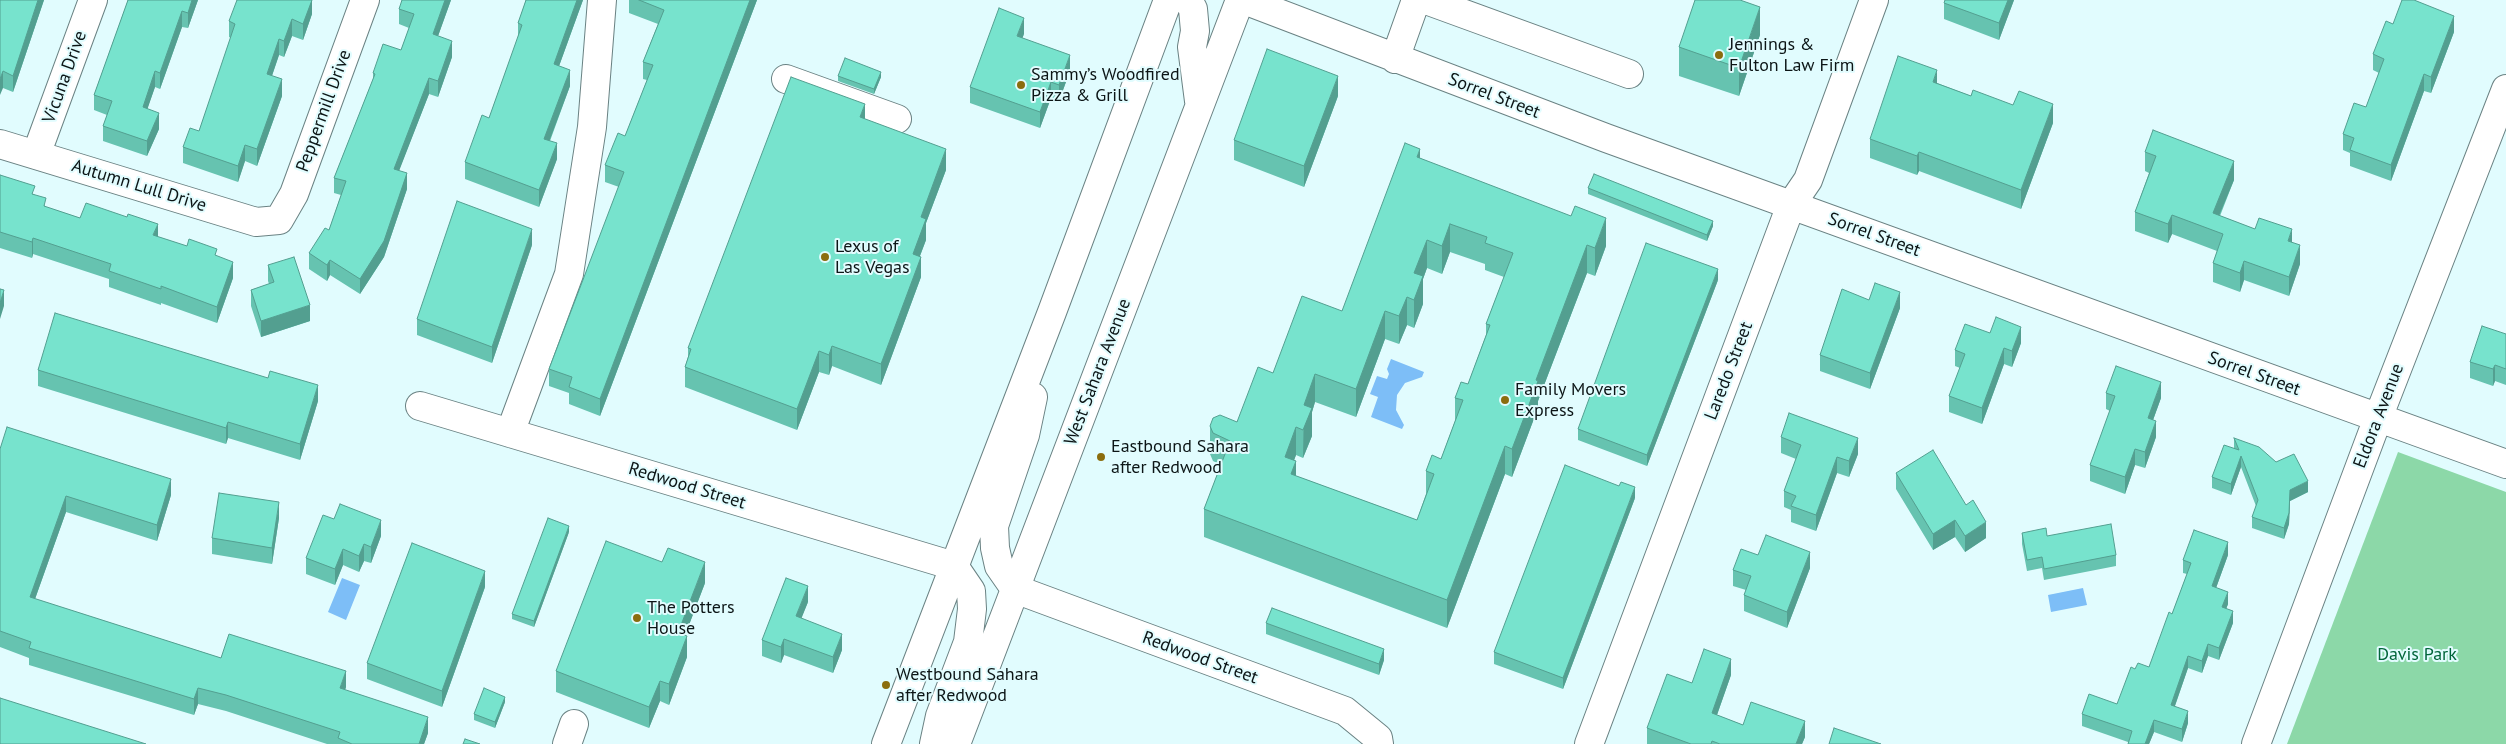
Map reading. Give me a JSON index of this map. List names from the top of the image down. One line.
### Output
{"streets":{"street":["Vicuna Drive","Sorrel Street","Peppermill Drive","Autumn Lull Drive","Laredo Street","West Sahara Avenue","Eldora Avenue","Redwood Street"]},"crossings":[["Vicuna Drive","Autumn Lull Drive"],["Sorrel Street","Laredo Street"],["Sorrel Street","Eldora Avenue"],["Peppermill Drive","Autumn Lull Drive"],["West Sahara Avenue","Redwood Street"]],"parks":["Davis Park"],"places":["Jennings & Fulton Law Firm","Sammy’s Woodfired Pizza & Grill","Lexus of Las Vegas","Family Movers Express","Eastbound Sahara after Redwood","The Potters House","Westbound Sahara after Redwood"]}
